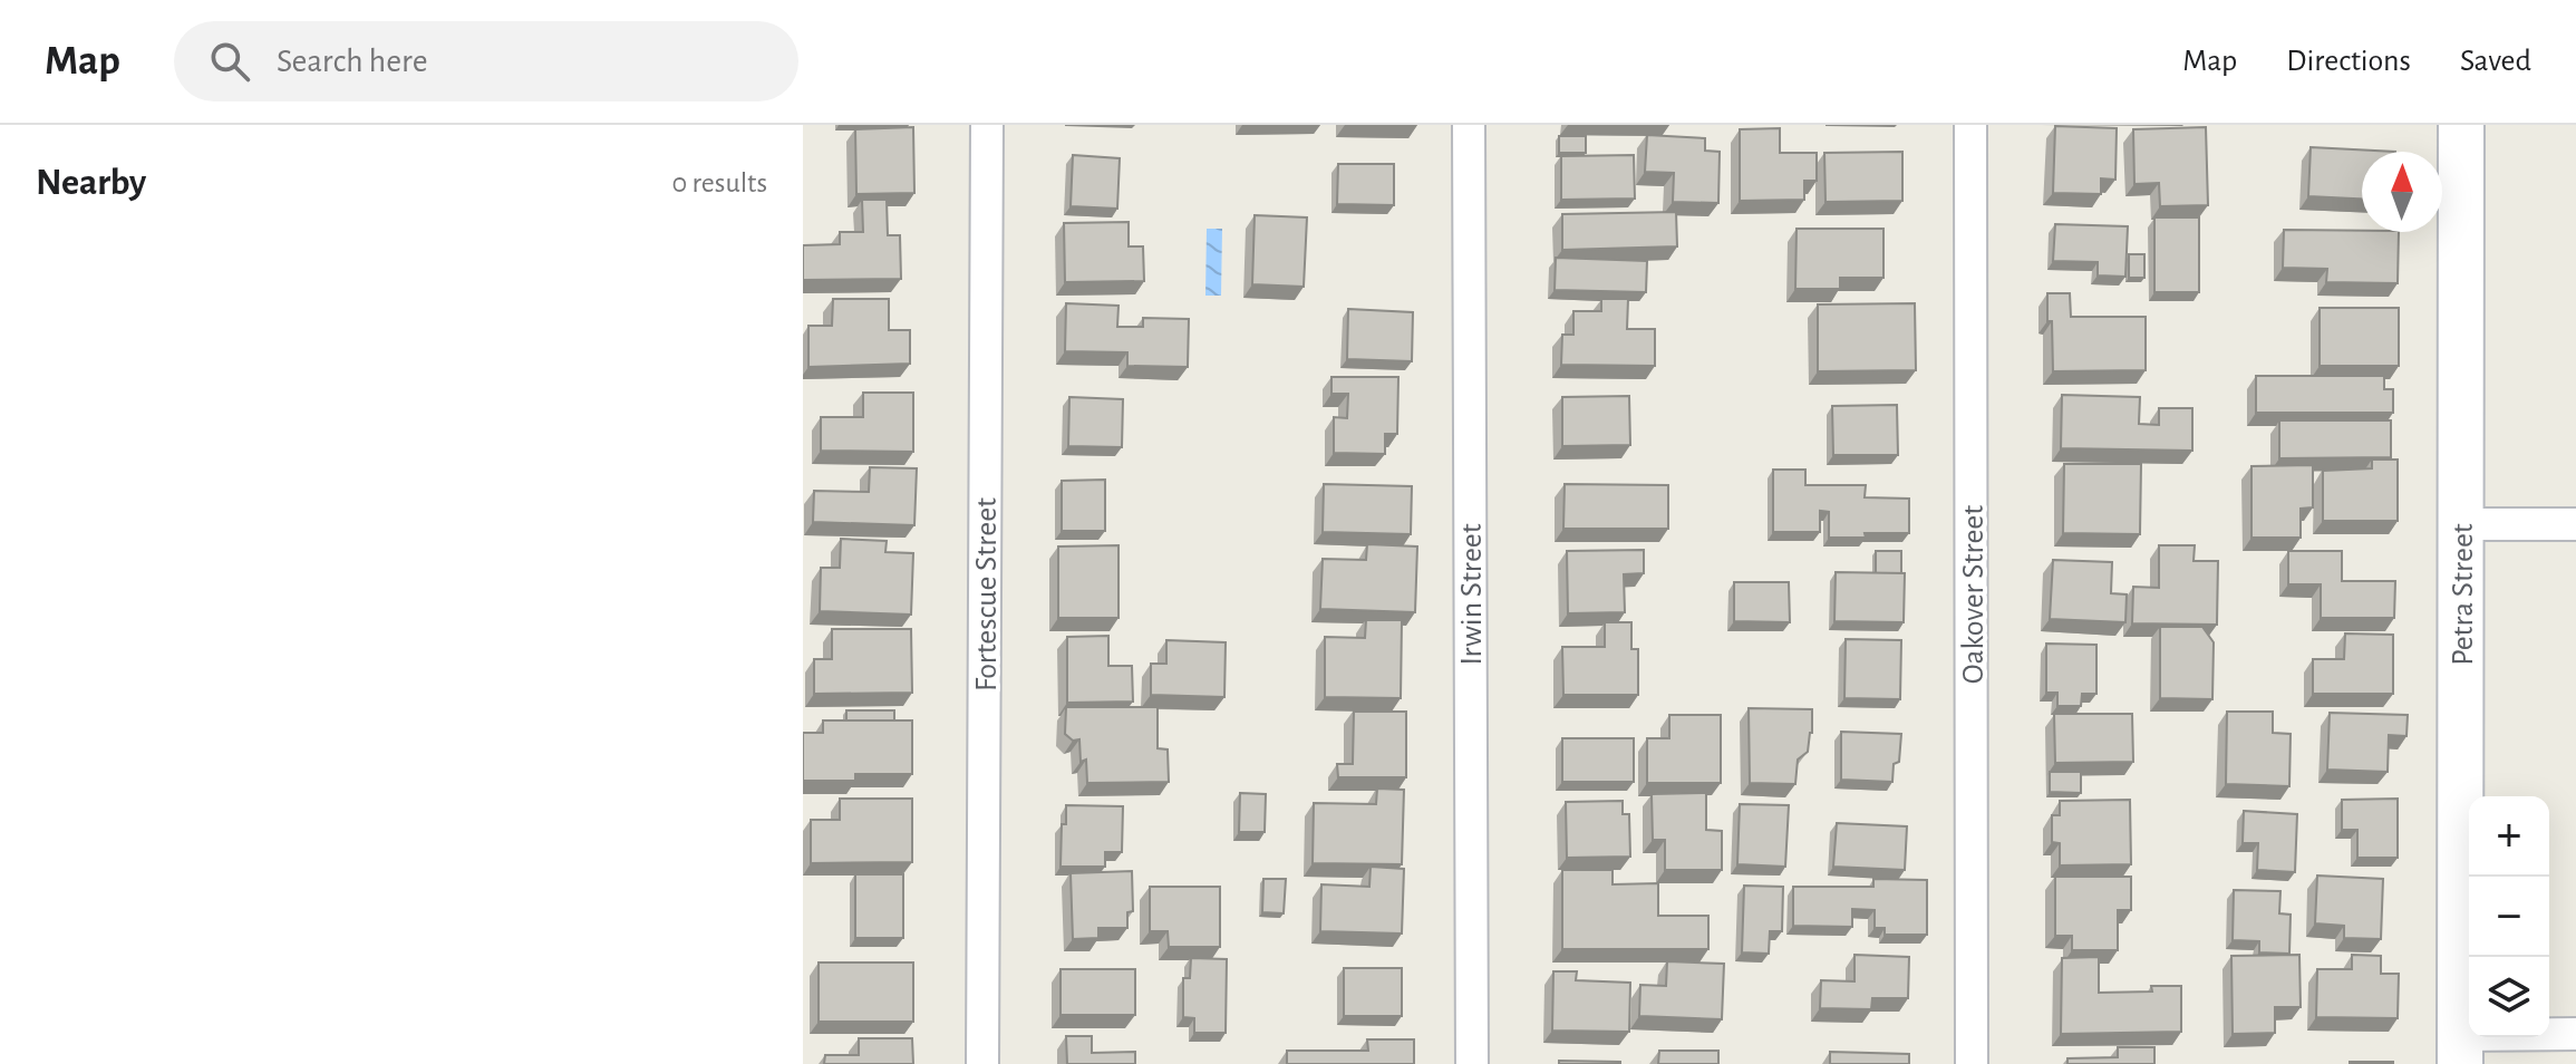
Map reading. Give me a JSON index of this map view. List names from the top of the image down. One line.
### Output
{"streets":{"street":["Fortescue Street","Irwin Street","Oakover Street","Petra Street"]},"north":"top","page":{"header":"Map","search":"Search here","nav":["Map","Directions","Saved"],"heading":["Nearby","0 results"],"map_buttons":["+","−"]}}
